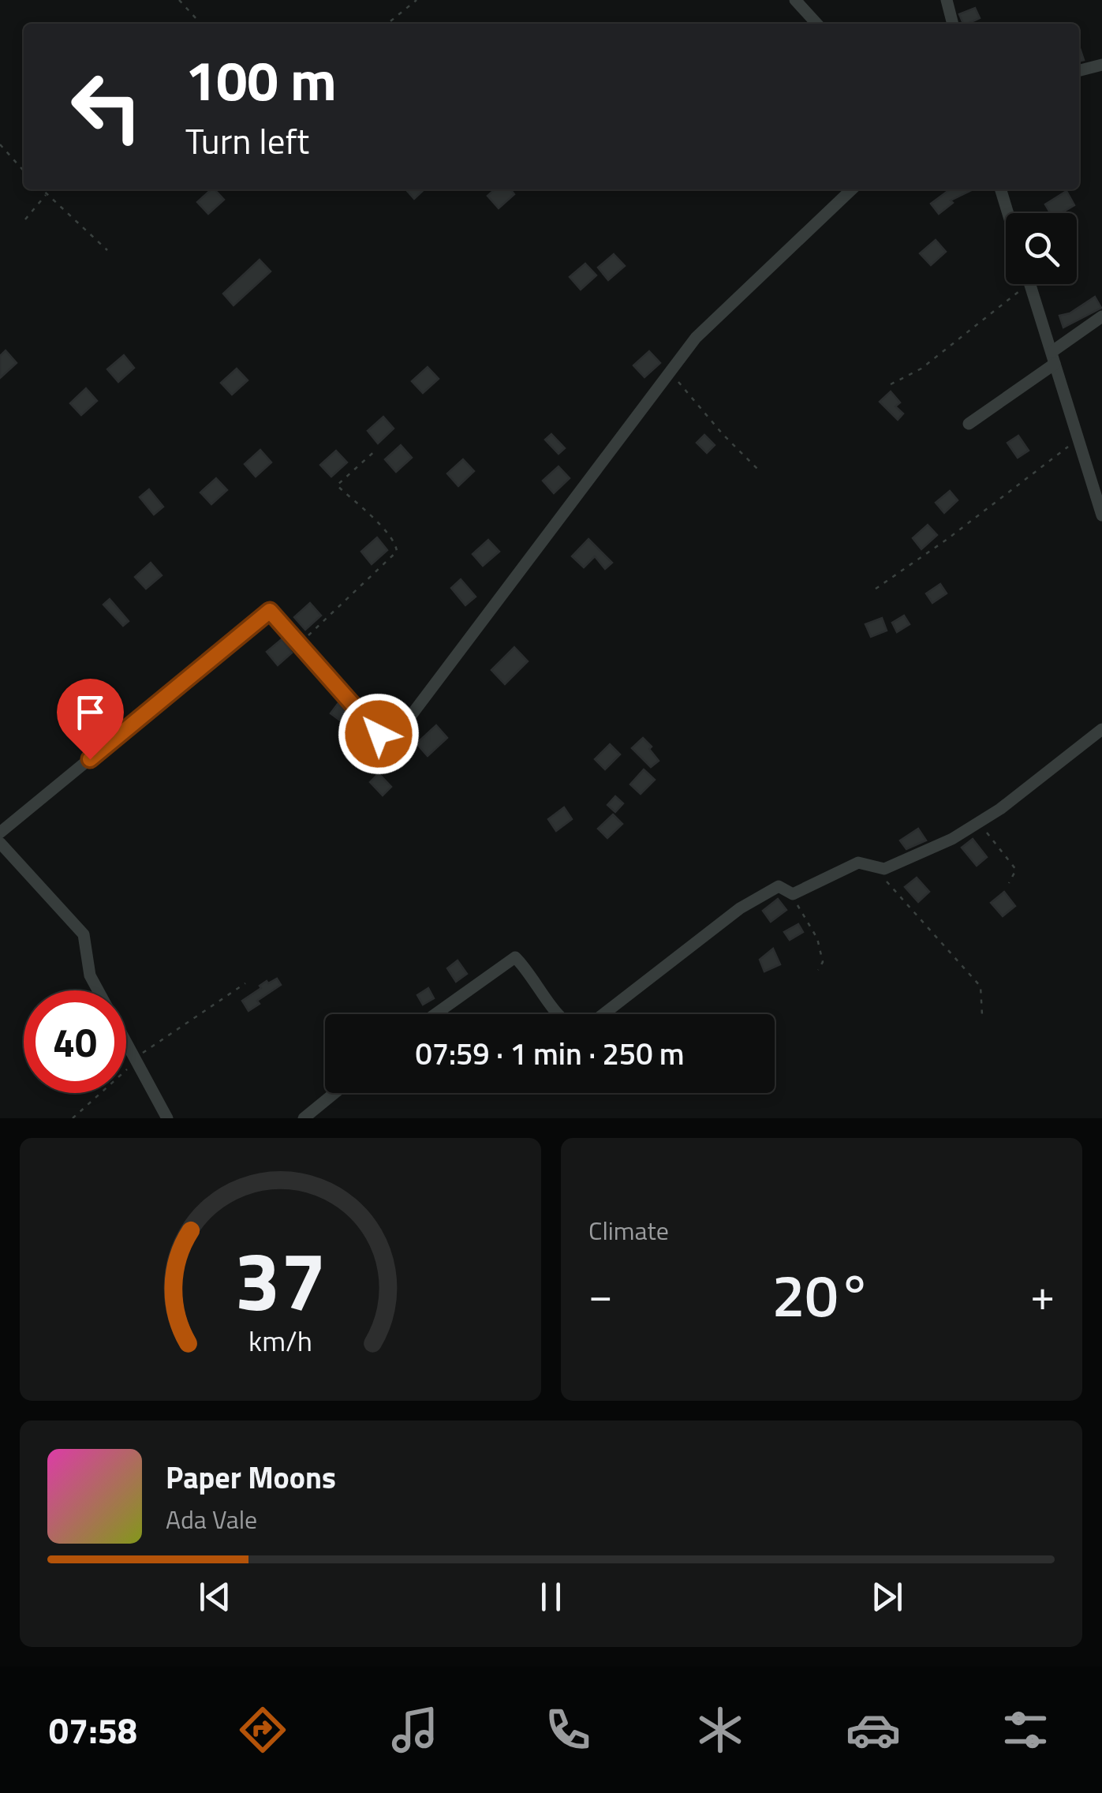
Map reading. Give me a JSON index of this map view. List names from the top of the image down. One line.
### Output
{"page":{"turn":["100 m","Turn left"],"limit":"40","trip":"07:59 · 1 min · 250 m","tile":"Climate","heat":["−","20°","+"],"song":["Paper Moons","Ada Vale"],"tabs":"07:58","gauge":["37","km/h"]}}
